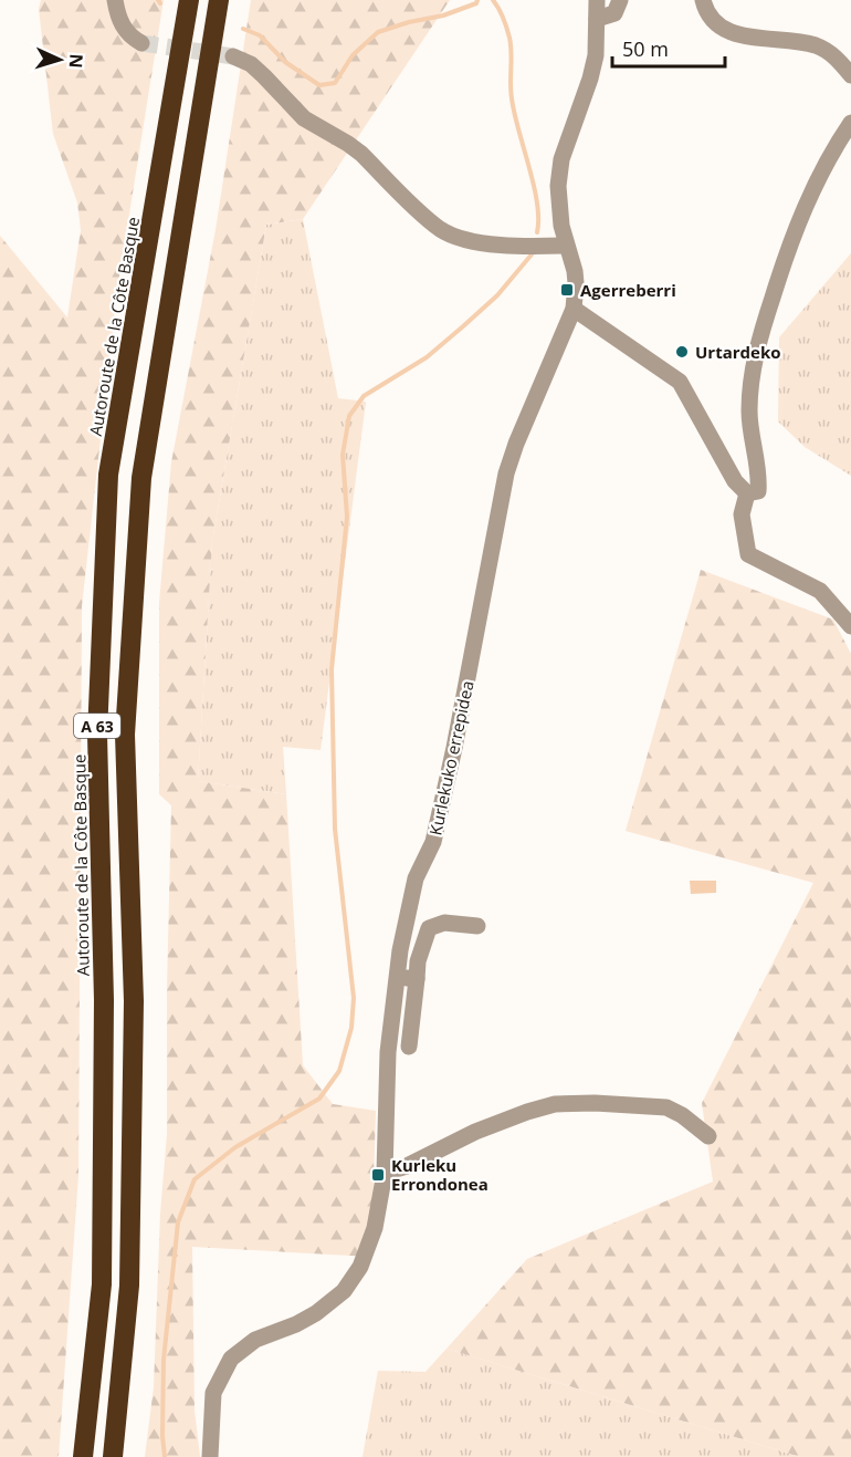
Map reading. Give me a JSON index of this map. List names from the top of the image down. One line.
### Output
{"streets":{"highway":["Autoroute de la Côte Basque","A 63"],"street":["Kurlekuko errepidea"]},"places":{"transit":["Agerreberri","Kurleku Errondonea"],"other":["Urtardeko"]},"scale_bar":"50 m","north":"right"}
